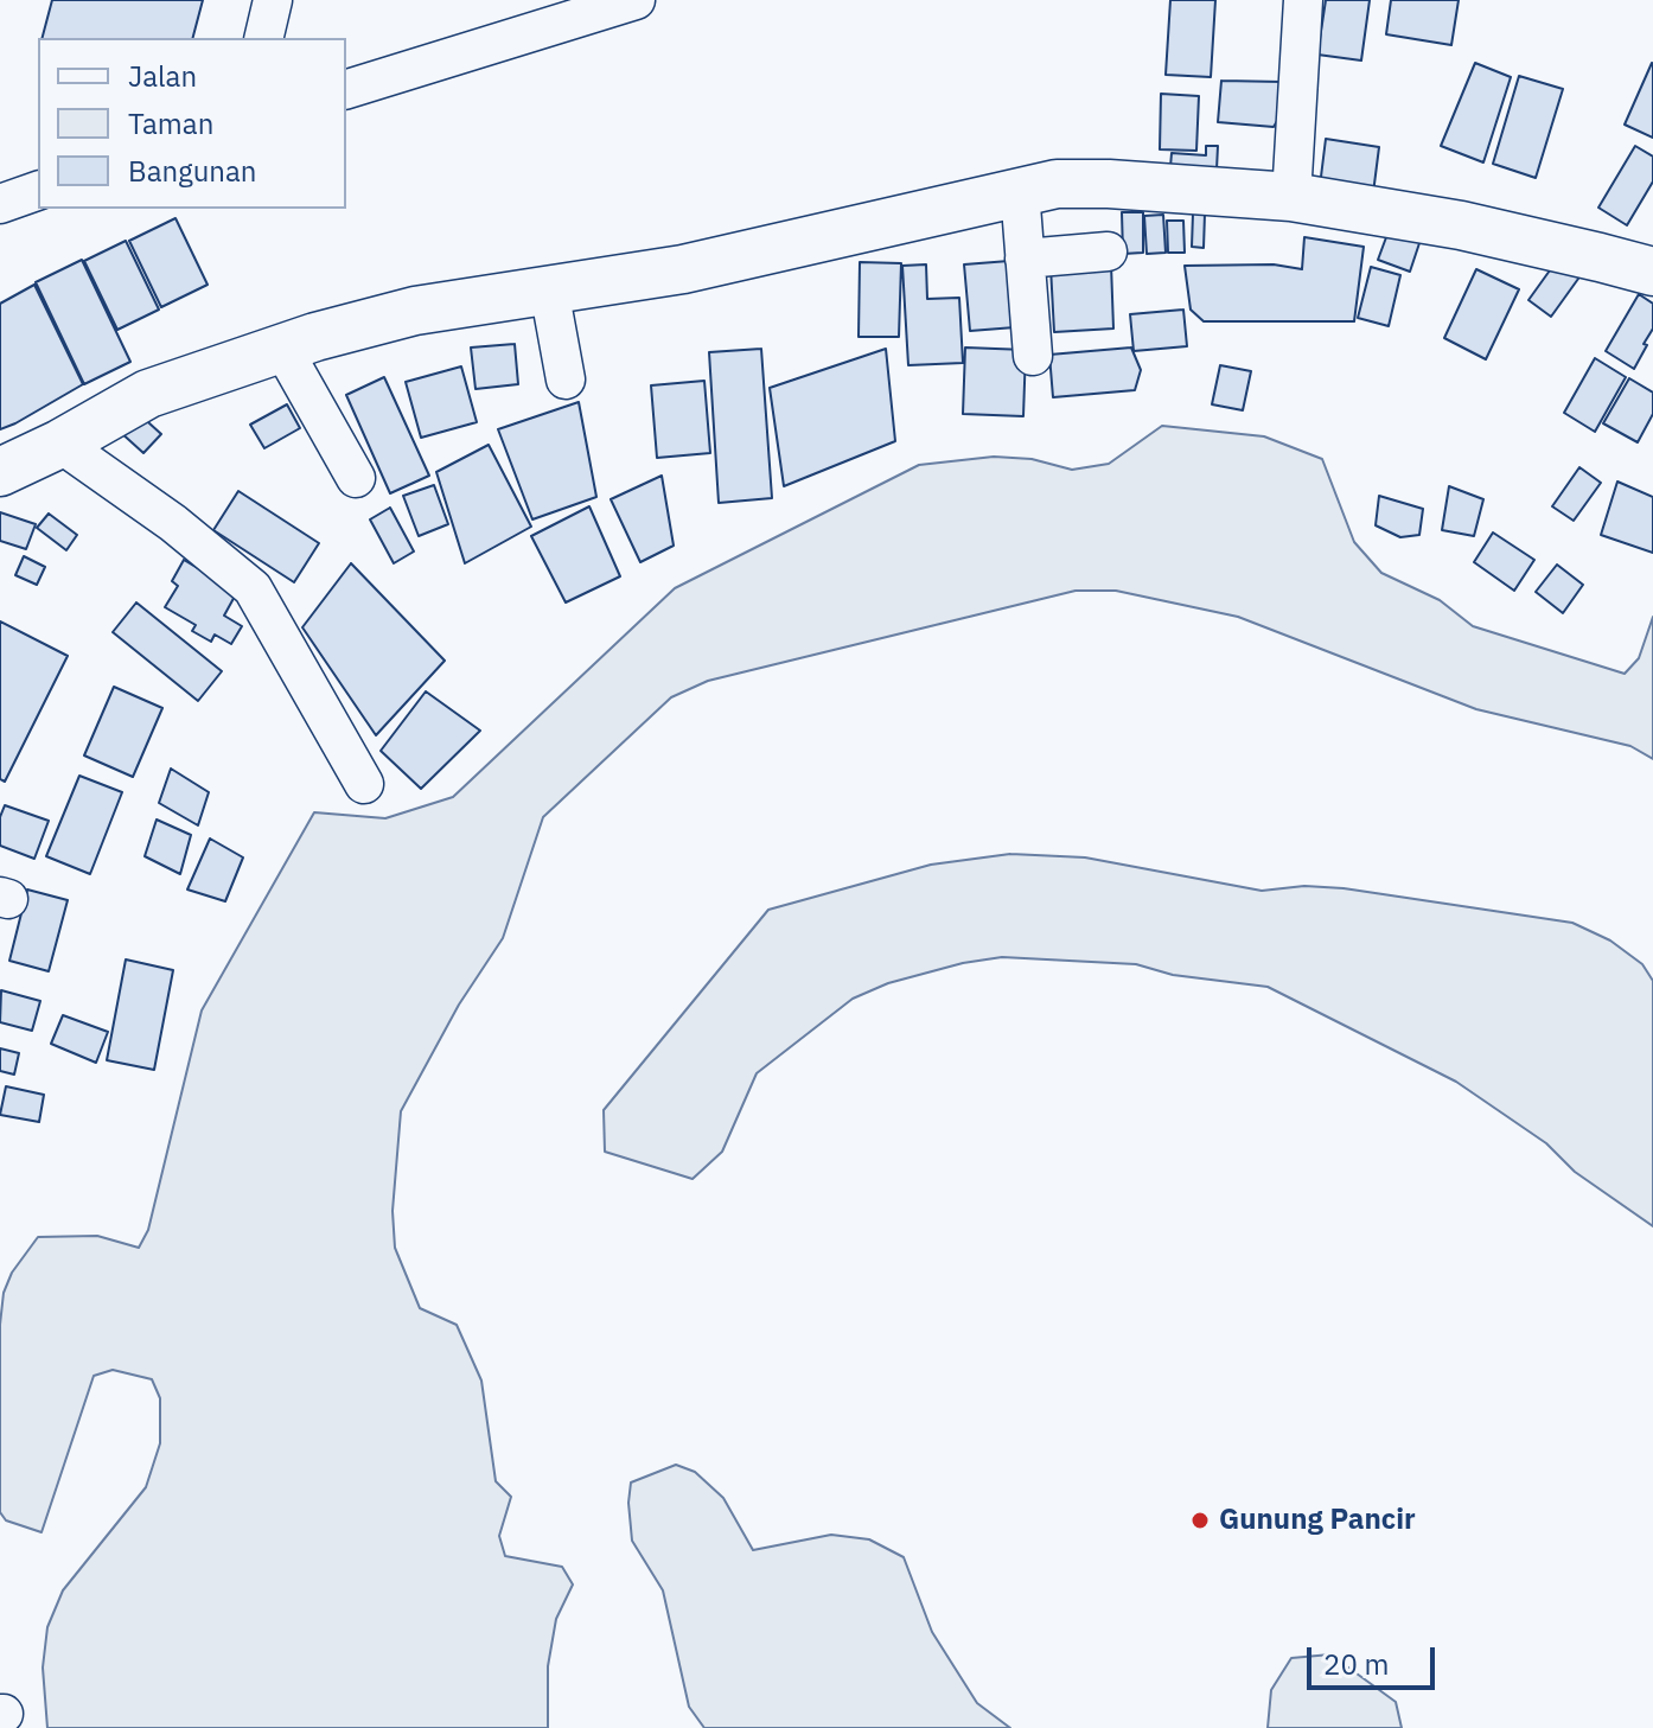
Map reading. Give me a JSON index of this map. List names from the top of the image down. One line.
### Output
{"places":["Gunung Pancir"],"legend":["Jalan","Taman","Bangunan"],"scale_bar":"20 m"}
